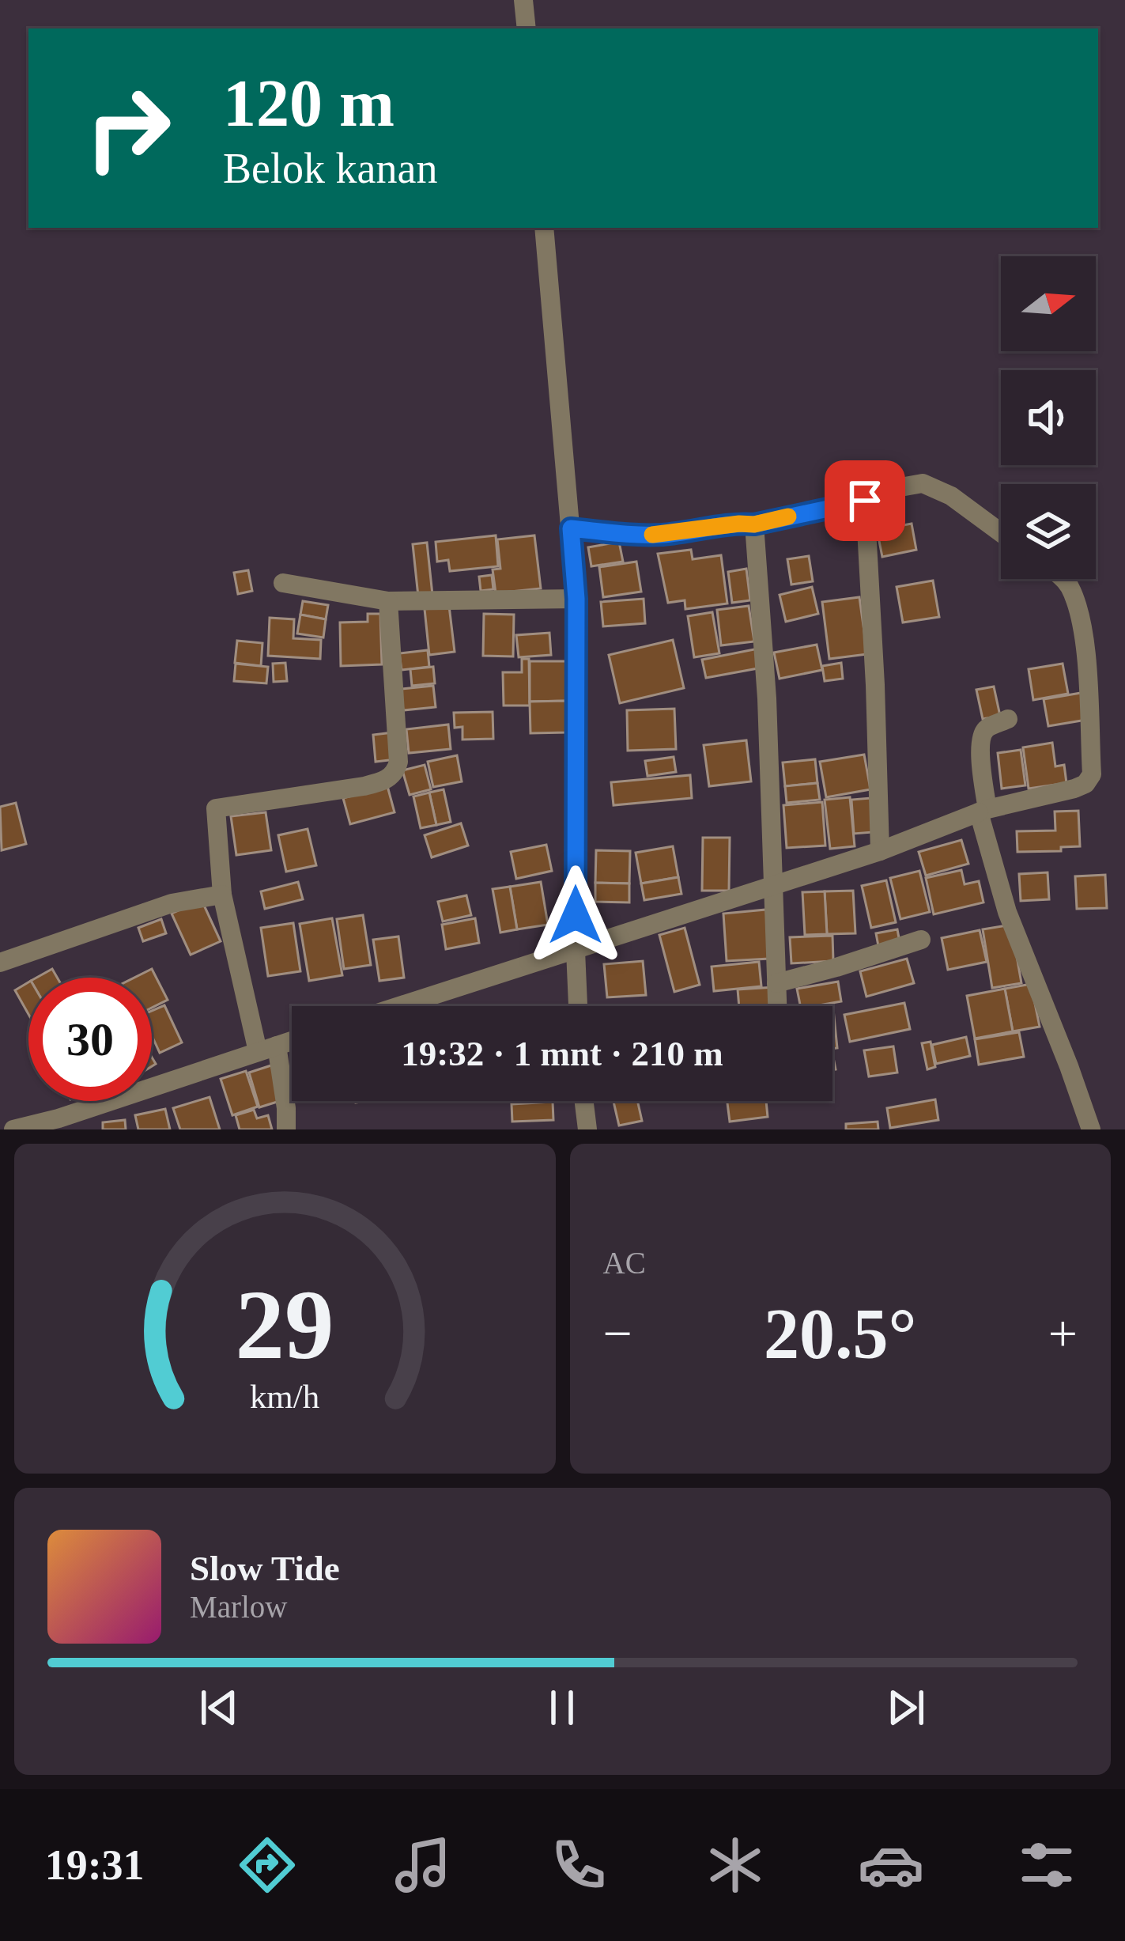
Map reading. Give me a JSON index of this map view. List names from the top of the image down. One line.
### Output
{"north":"right","page":{"turn":["120 m","Belok kanan"],"limit":"30","trip":"19:32 · 1 mnt · 210 m","tile":"AC","heat":["−","20.5°","+"],"song":["Slow Tide","Marlow"],"tabs":"19:31","gauge":["29","km/h"]}}
